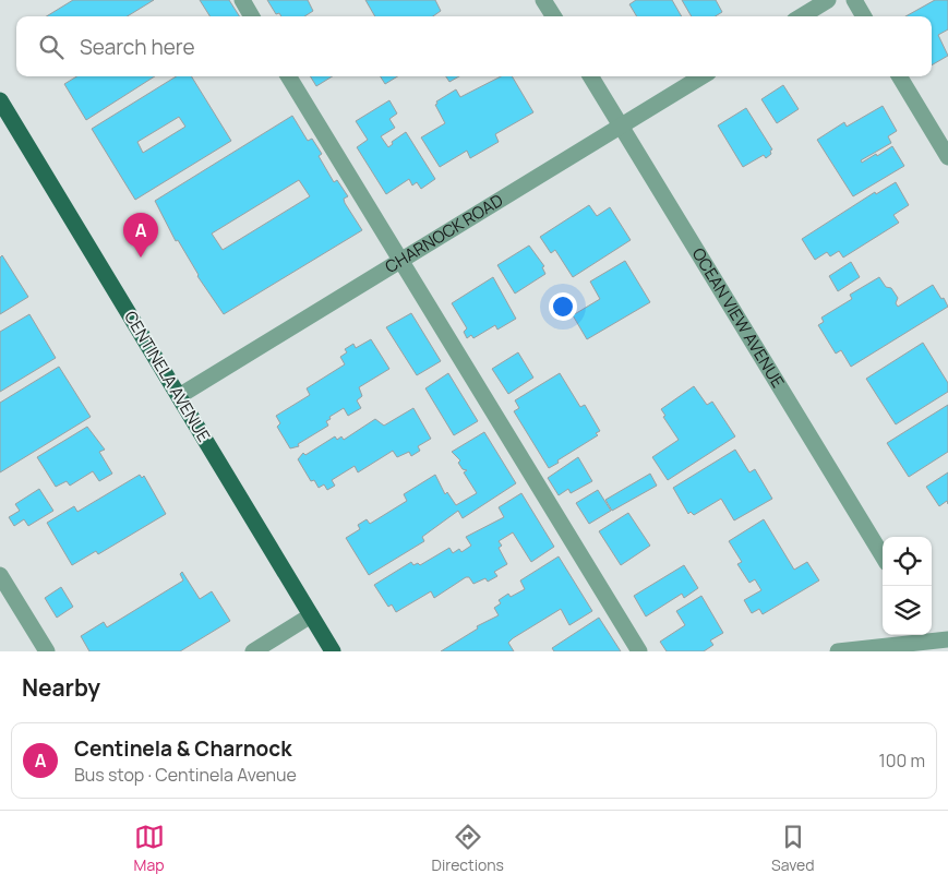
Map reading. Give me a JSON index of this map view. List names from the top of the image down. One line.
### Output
{"streets":{"main road":["CENTINELA AVENUE"],"street":["CHARNOCK ROAD","OCEAN VIEW AVENUE"]},"crossings":[["CHARNOCK ROAD","OCEAN VIEW AVENUE"],["CHARNOCK ROAD","CENTINELA AVENUE"]],"page":{"search":"Search here","pins":"A","heading":"Nearby","list":[{"mark":"A","name":"Centinela & Charnock","note":"Bus stop · Centinela Avenue","value":"100 m"}],"nav":["Map","Directions","Saved"]}}
